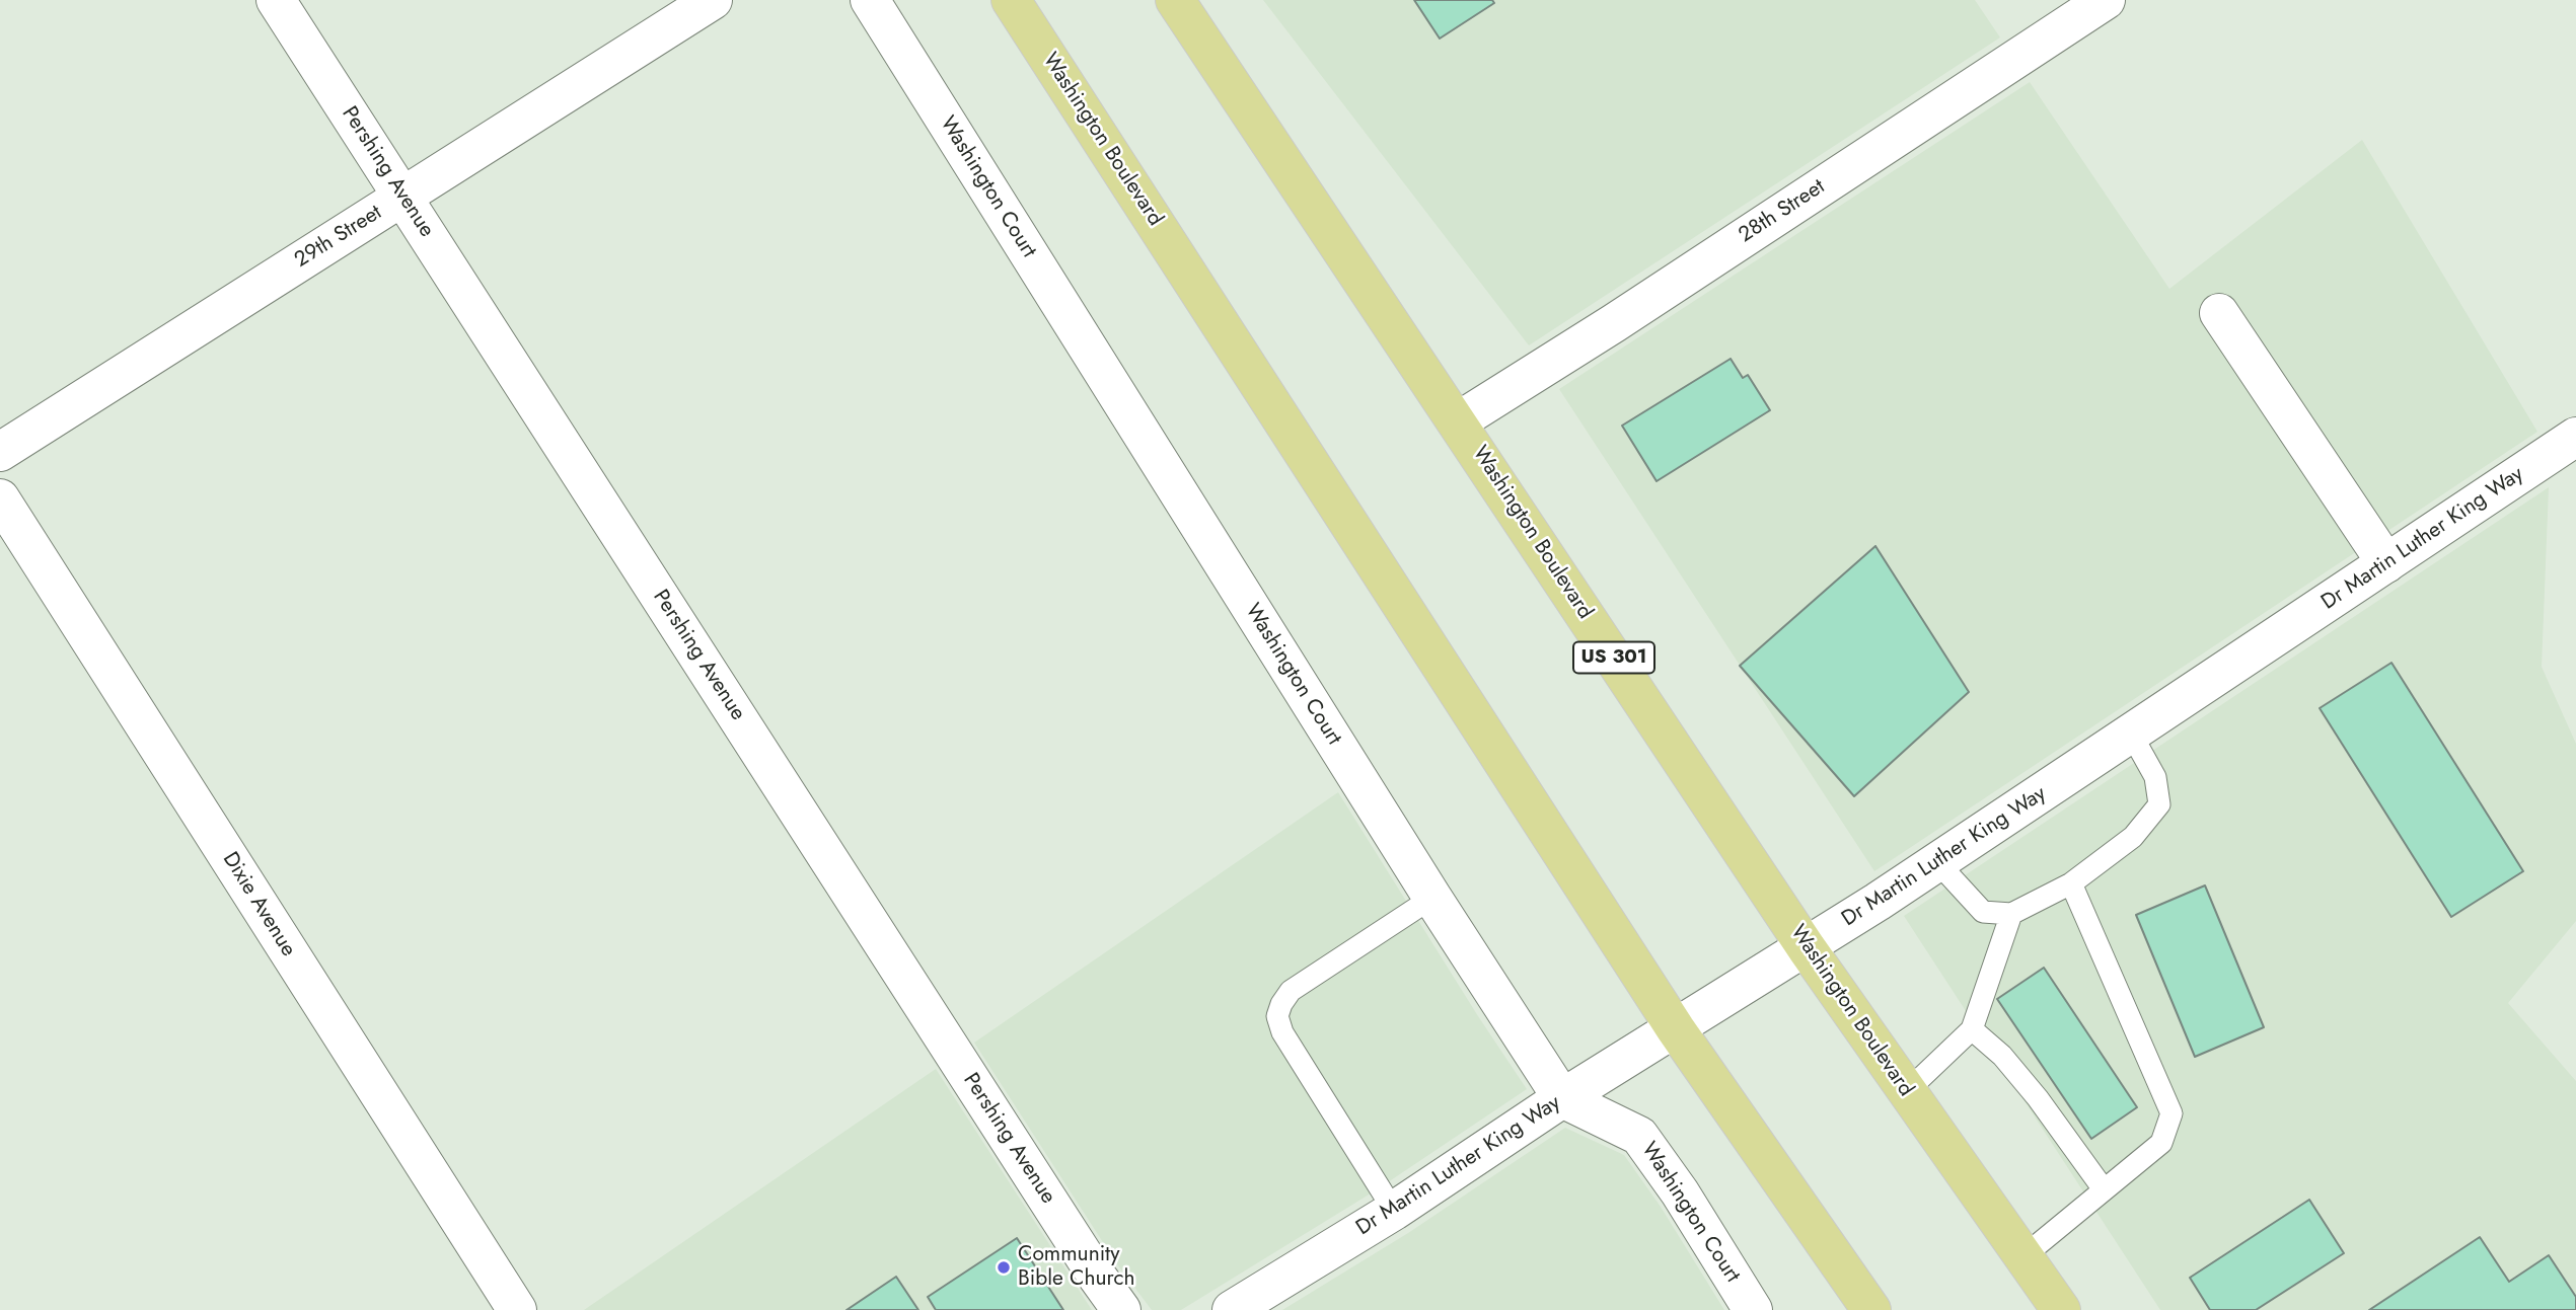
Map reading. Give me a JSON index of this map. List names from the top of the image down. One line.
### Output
{"streets":{"main road":["Washington Boulevard","US 301"],"street":["Pershing Avenue","Washington Court","28th Street","29th Street","Dr Martin Luther King Way","Dixie Avenue"]},"crossings":[["Washington Boulevard","28th Street"],["Washington Boulevard","Dr Martin Luther King Way"],["Pershing Avenue","29th Street"],["Washington Court","Dr Martin Luther King Way"]],"places":["Community Bible Church"]}
